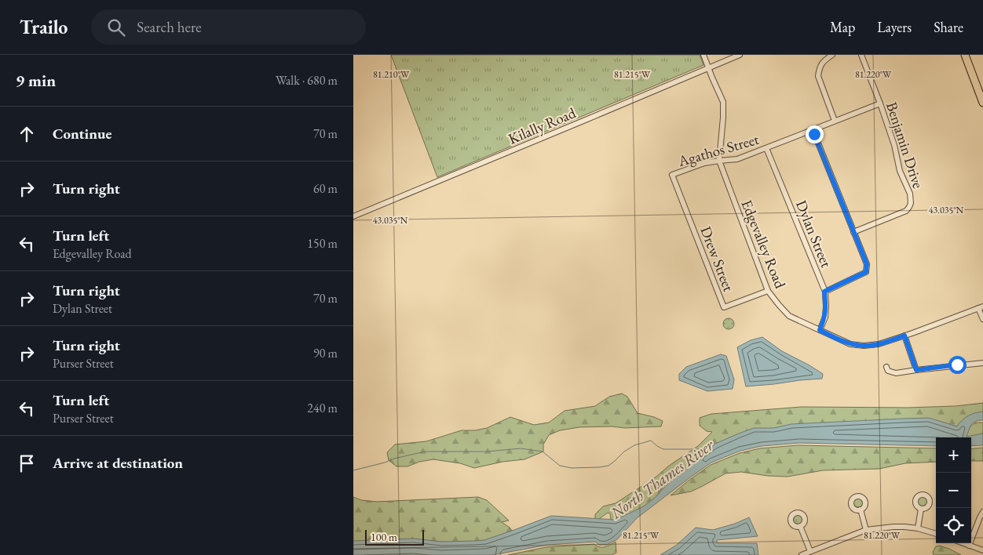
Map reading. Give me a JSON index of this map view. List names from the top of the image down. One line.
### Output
{"streets":{"street":["Kilally Road","Benjamin Drive","Agathos Street","Dylan Street","Edgevalley Road","Drew Street"]},"crossings":[["Kilally Road","Edgevalley Road"],["Benjamin Drive","Agathos Street"],["Agathos Street","Dylan Street"],["Agathos Street","Edgevalley Road"],["Agathos Street","Drew Street"],["Dylan Street","Edgevalley Road"],["Edgevalley Road","Drew Street"]],"water":["North Thames River"],"scale_bar":"100 m","page":{"header":"Trailo","search":"Search here","nav":["Map","Layers","Share"],"heading":["9 min","Walk · 680 m"],"list":[["Continue","70 m"],["Turn right","60 m"],["Turn left","Edgevalley Road","150 m"],["Turn right","Dylan Street","70 m"],["Turn right","Purser Street","90 m"],["Turn left","Purser Street","240 m"],"Arrive at destination"],"map_buttons":["+","−"],"scale":"100 m"},"coordinates":["81.210°W","81.215°W","81.220°W","43.035°N"]}
